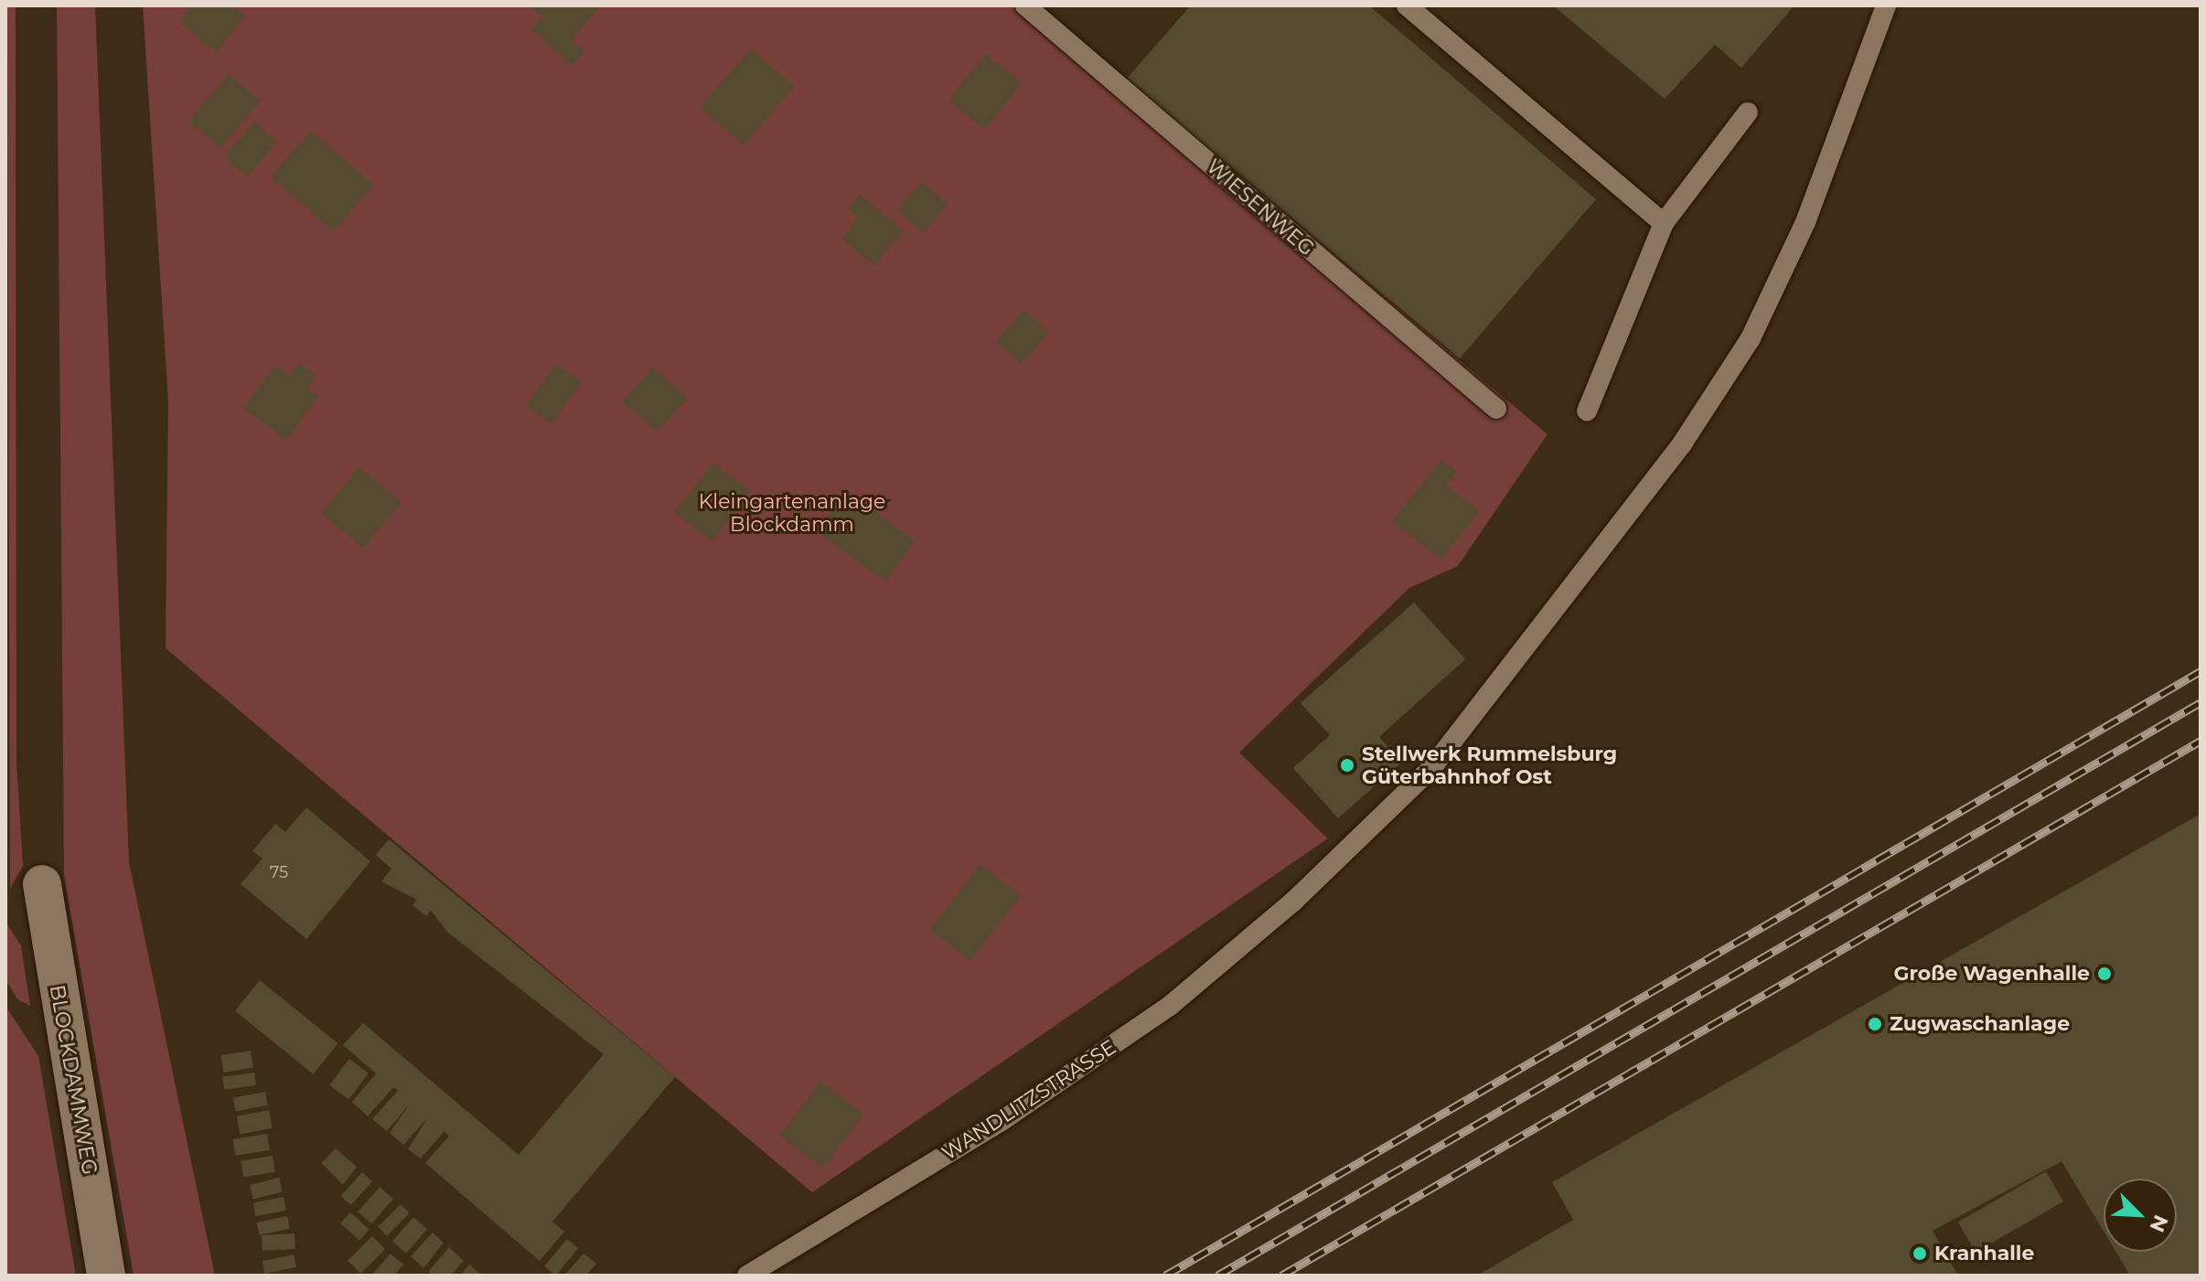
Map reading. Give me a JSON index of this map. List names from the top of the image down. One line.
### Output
{"streets":{"street":["BLOCKDAMMWEG"],"lane":["WIESENWEG","WANDLITZSTRASSE"]},"parks":["Kleingartenanlage Blockdamm"],"places":["Stellwerk Rummelsburg Güterbahnhof Ost","Große Wagenhalle","Zugwaschanlage","Kranhalle"],"house_numbers":["75"],"north":"bottom right"}
